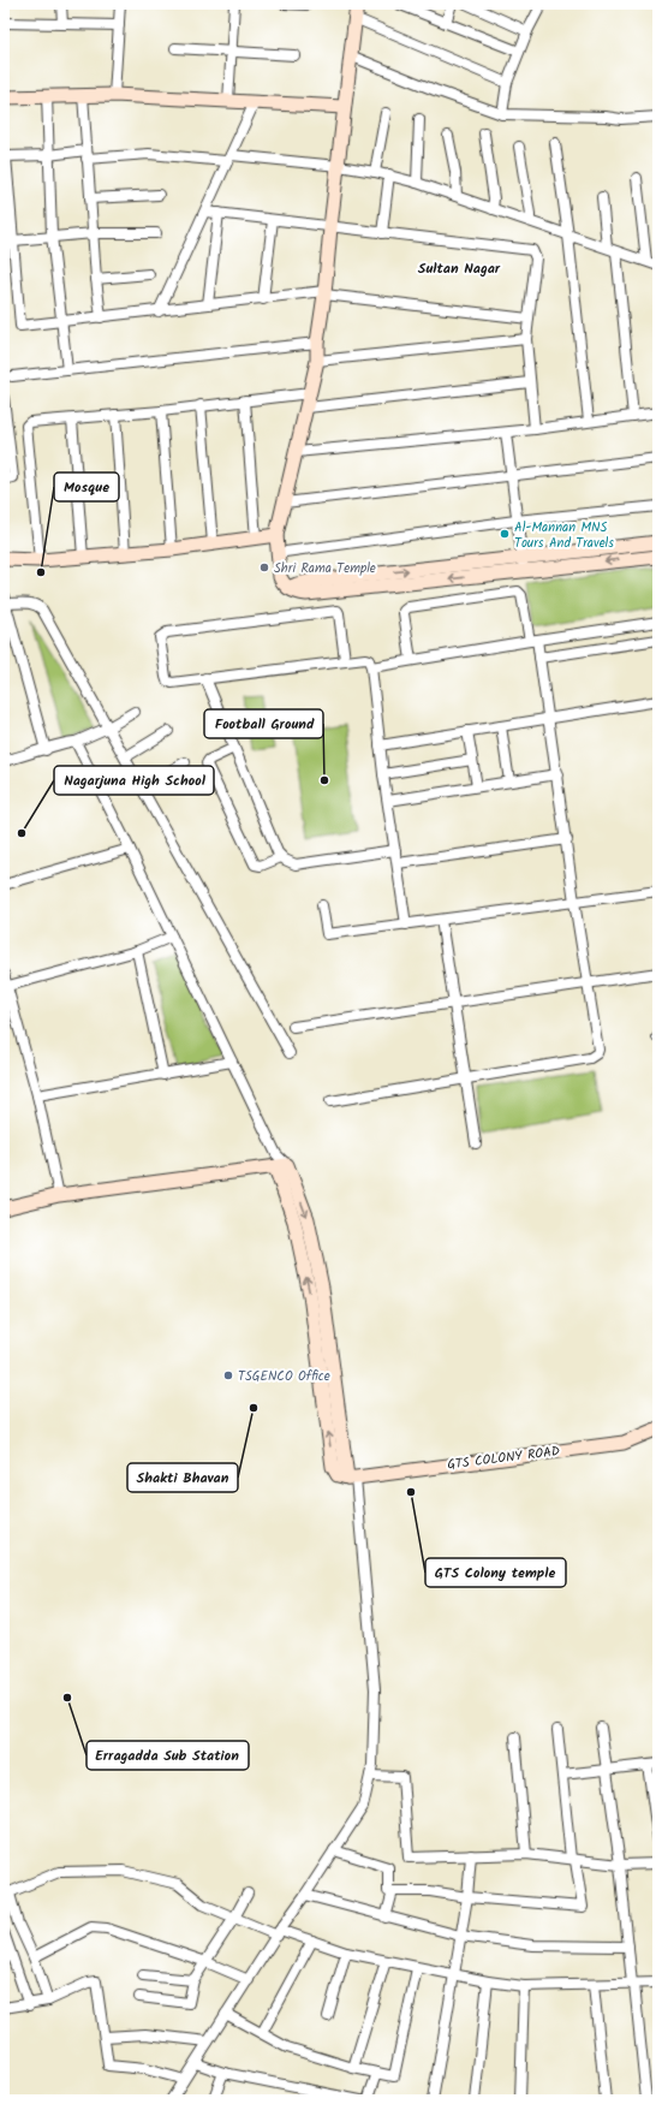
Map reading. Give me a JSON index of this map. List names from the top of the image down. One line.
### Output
{"streets":{"main road":["GTS COLONY ROAD"]},"districts":["Sultan Nagar"],"places":["Al-Mannan MNS Tours And Travels","Shri Rama Temple","Mosque","Football Ground","Nagarjuna High School","TSGENCO Office","Shakti Bhavan","GTS Colony temple","Erragadda Sub Station"]}
